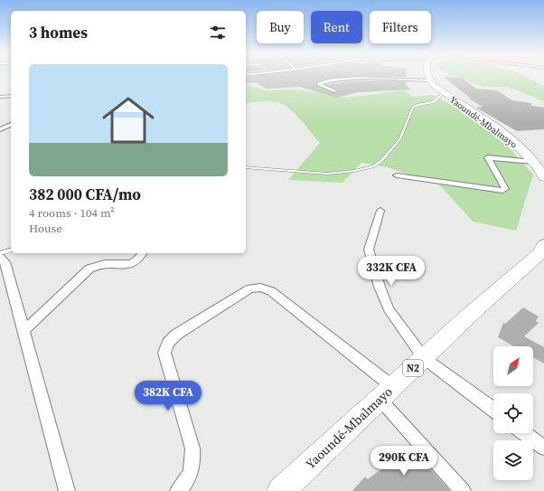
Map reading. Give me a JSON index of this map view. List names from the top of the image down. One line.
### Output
{"streets":{"highway":["Yaoundé-Mbalmayo","N2"]},"north":"top right","page":{"chip":["Buy","Rent","Filters"],"heading":"3 homes","list":[{"name":"382 000 CFA/mo","note":"4 rooms · 104 m² · House"}],"price":["332K CFA","382K CFA","290K CFA"]}}
